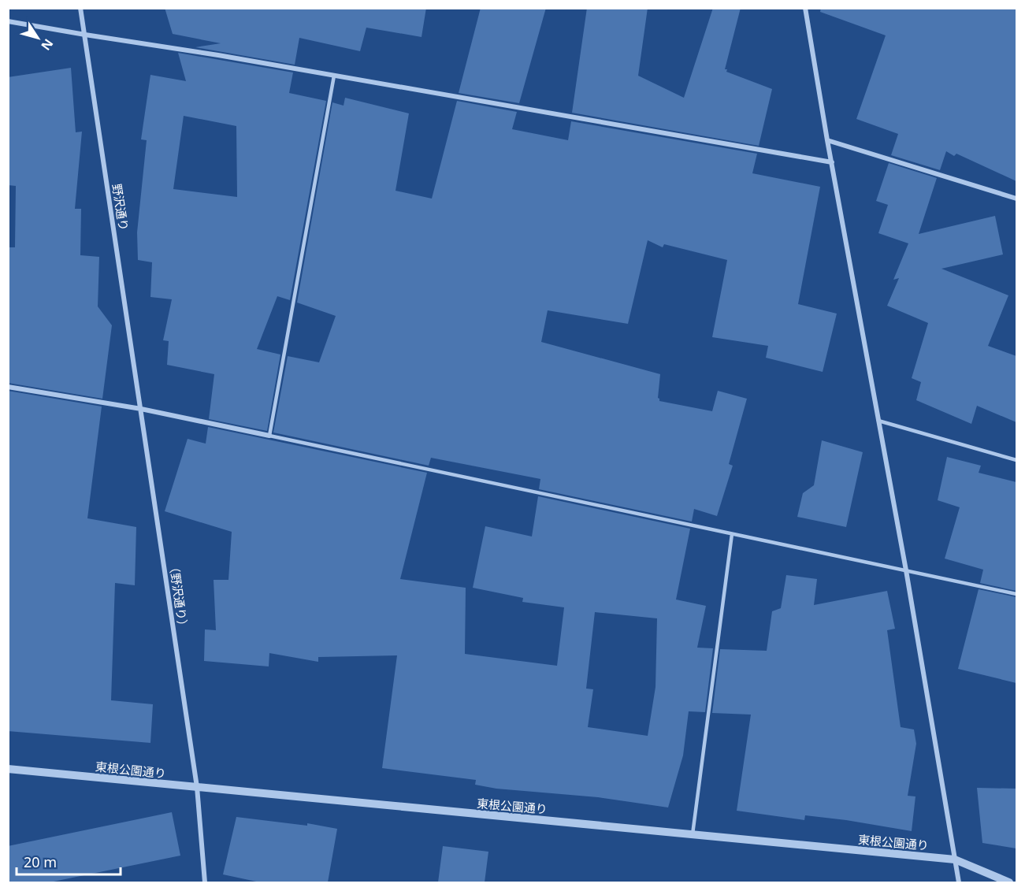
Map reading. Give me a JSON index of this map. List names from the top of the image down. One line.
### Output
{"streets":{"street":["野沢通り","（野沢通り）","東根公園通り"]},"crossings":[["野沢通り","（野沢通り）"],["（野沢通り）","東根公園通り"]],"scale_bar":"20 m","north":"bottom right"}
